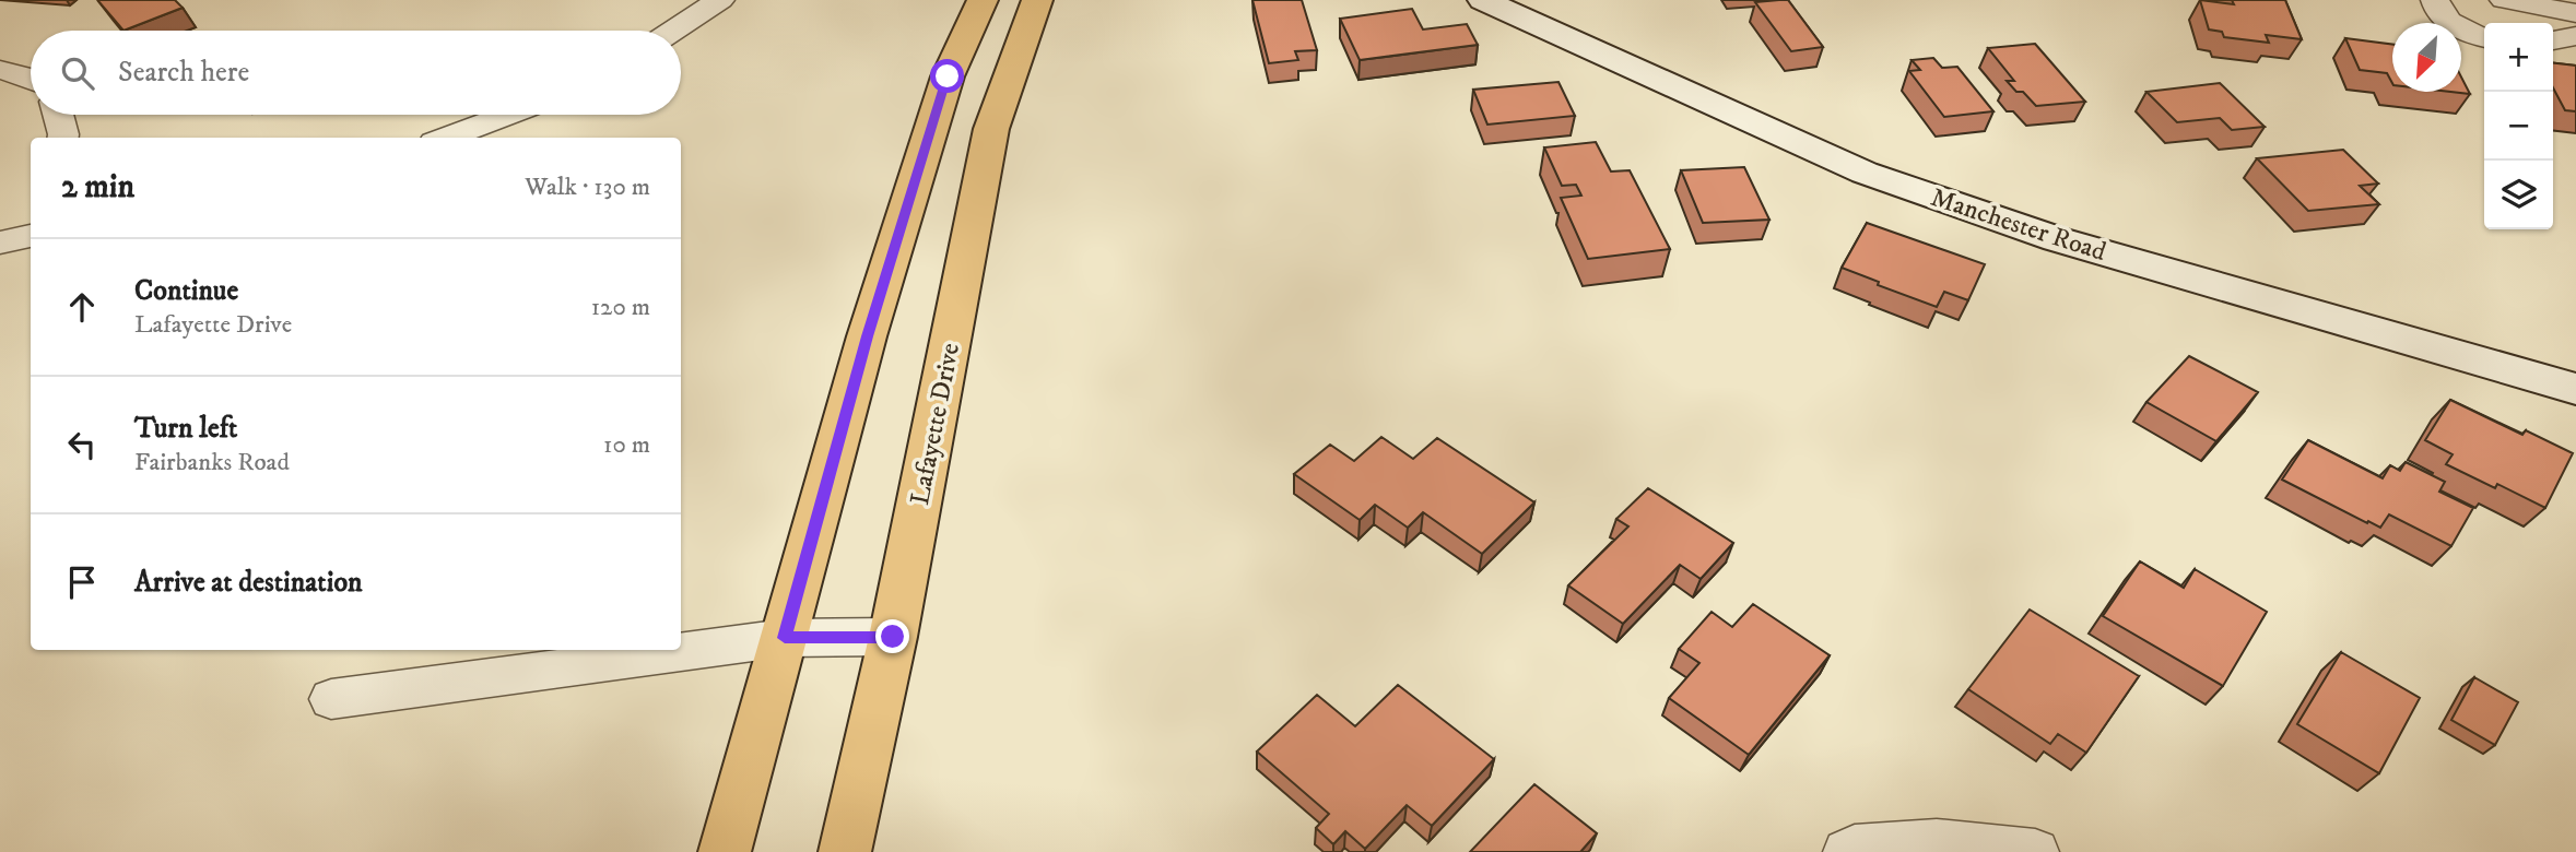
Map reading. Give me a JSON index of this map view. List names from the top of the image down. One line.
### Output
{"streets":{"main road":["Lafayette Drive"],"street":["Manchester Road"]},"north":"bottom left","page":{"map_buttons":["+","−"],"search":"Search here","heading":["2 min","Walk · 130 m"],"list":[["Continue","Lafayette Drive","120 m"],["Turn left","Fairbanks Road","10 m"],"Arrive at destination"]}}
